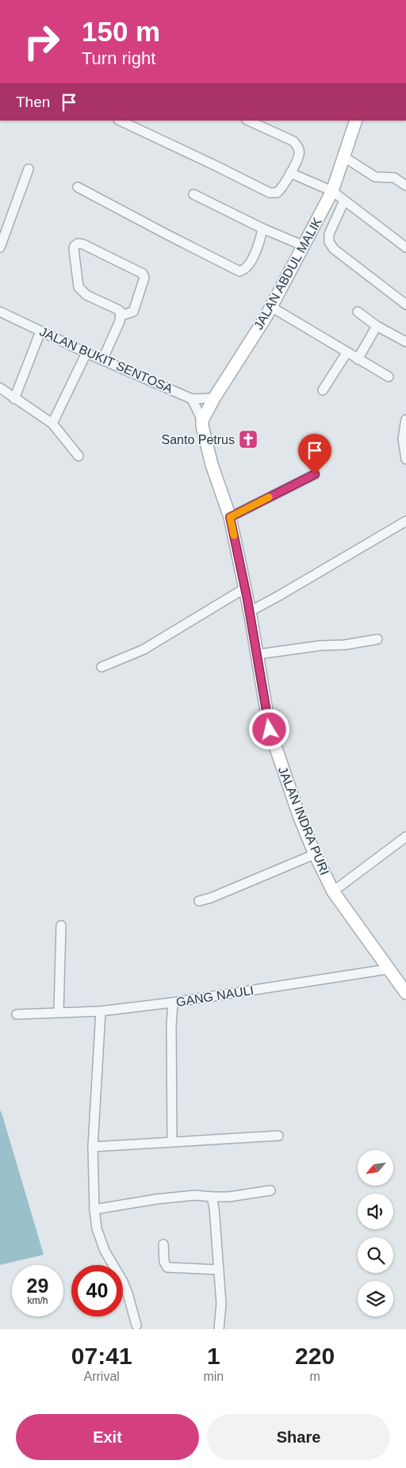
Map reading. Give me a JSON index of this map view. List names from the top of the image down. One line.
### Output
{"streets":{"street":["JALAN ABDUL MALIK","JALAN BUKIT SENTOSA","JALAN INDRA PURI","GANG NAULI"]},"crossings":[["JALAN ABDUL MALIK","JALAN BUKIT SENTOSA"],["JALAN ABDUL MALIK","JALAN INDRA PURI"],["JALAN BUKIT SENTOSA","JALAN INDRA PURI"],["JALAN INDRA PURI","GANG NAULI"]],"places":{"church":["Santo Petrus"]},"north":"bottom left","page":{"turn":["150 m","Turn right"],"then":"Then","speed":"29 km/h","limit":"40","eta":["07:41","Arrival","1","min","220","m"],"buttons":["Exit","Share"]}}
